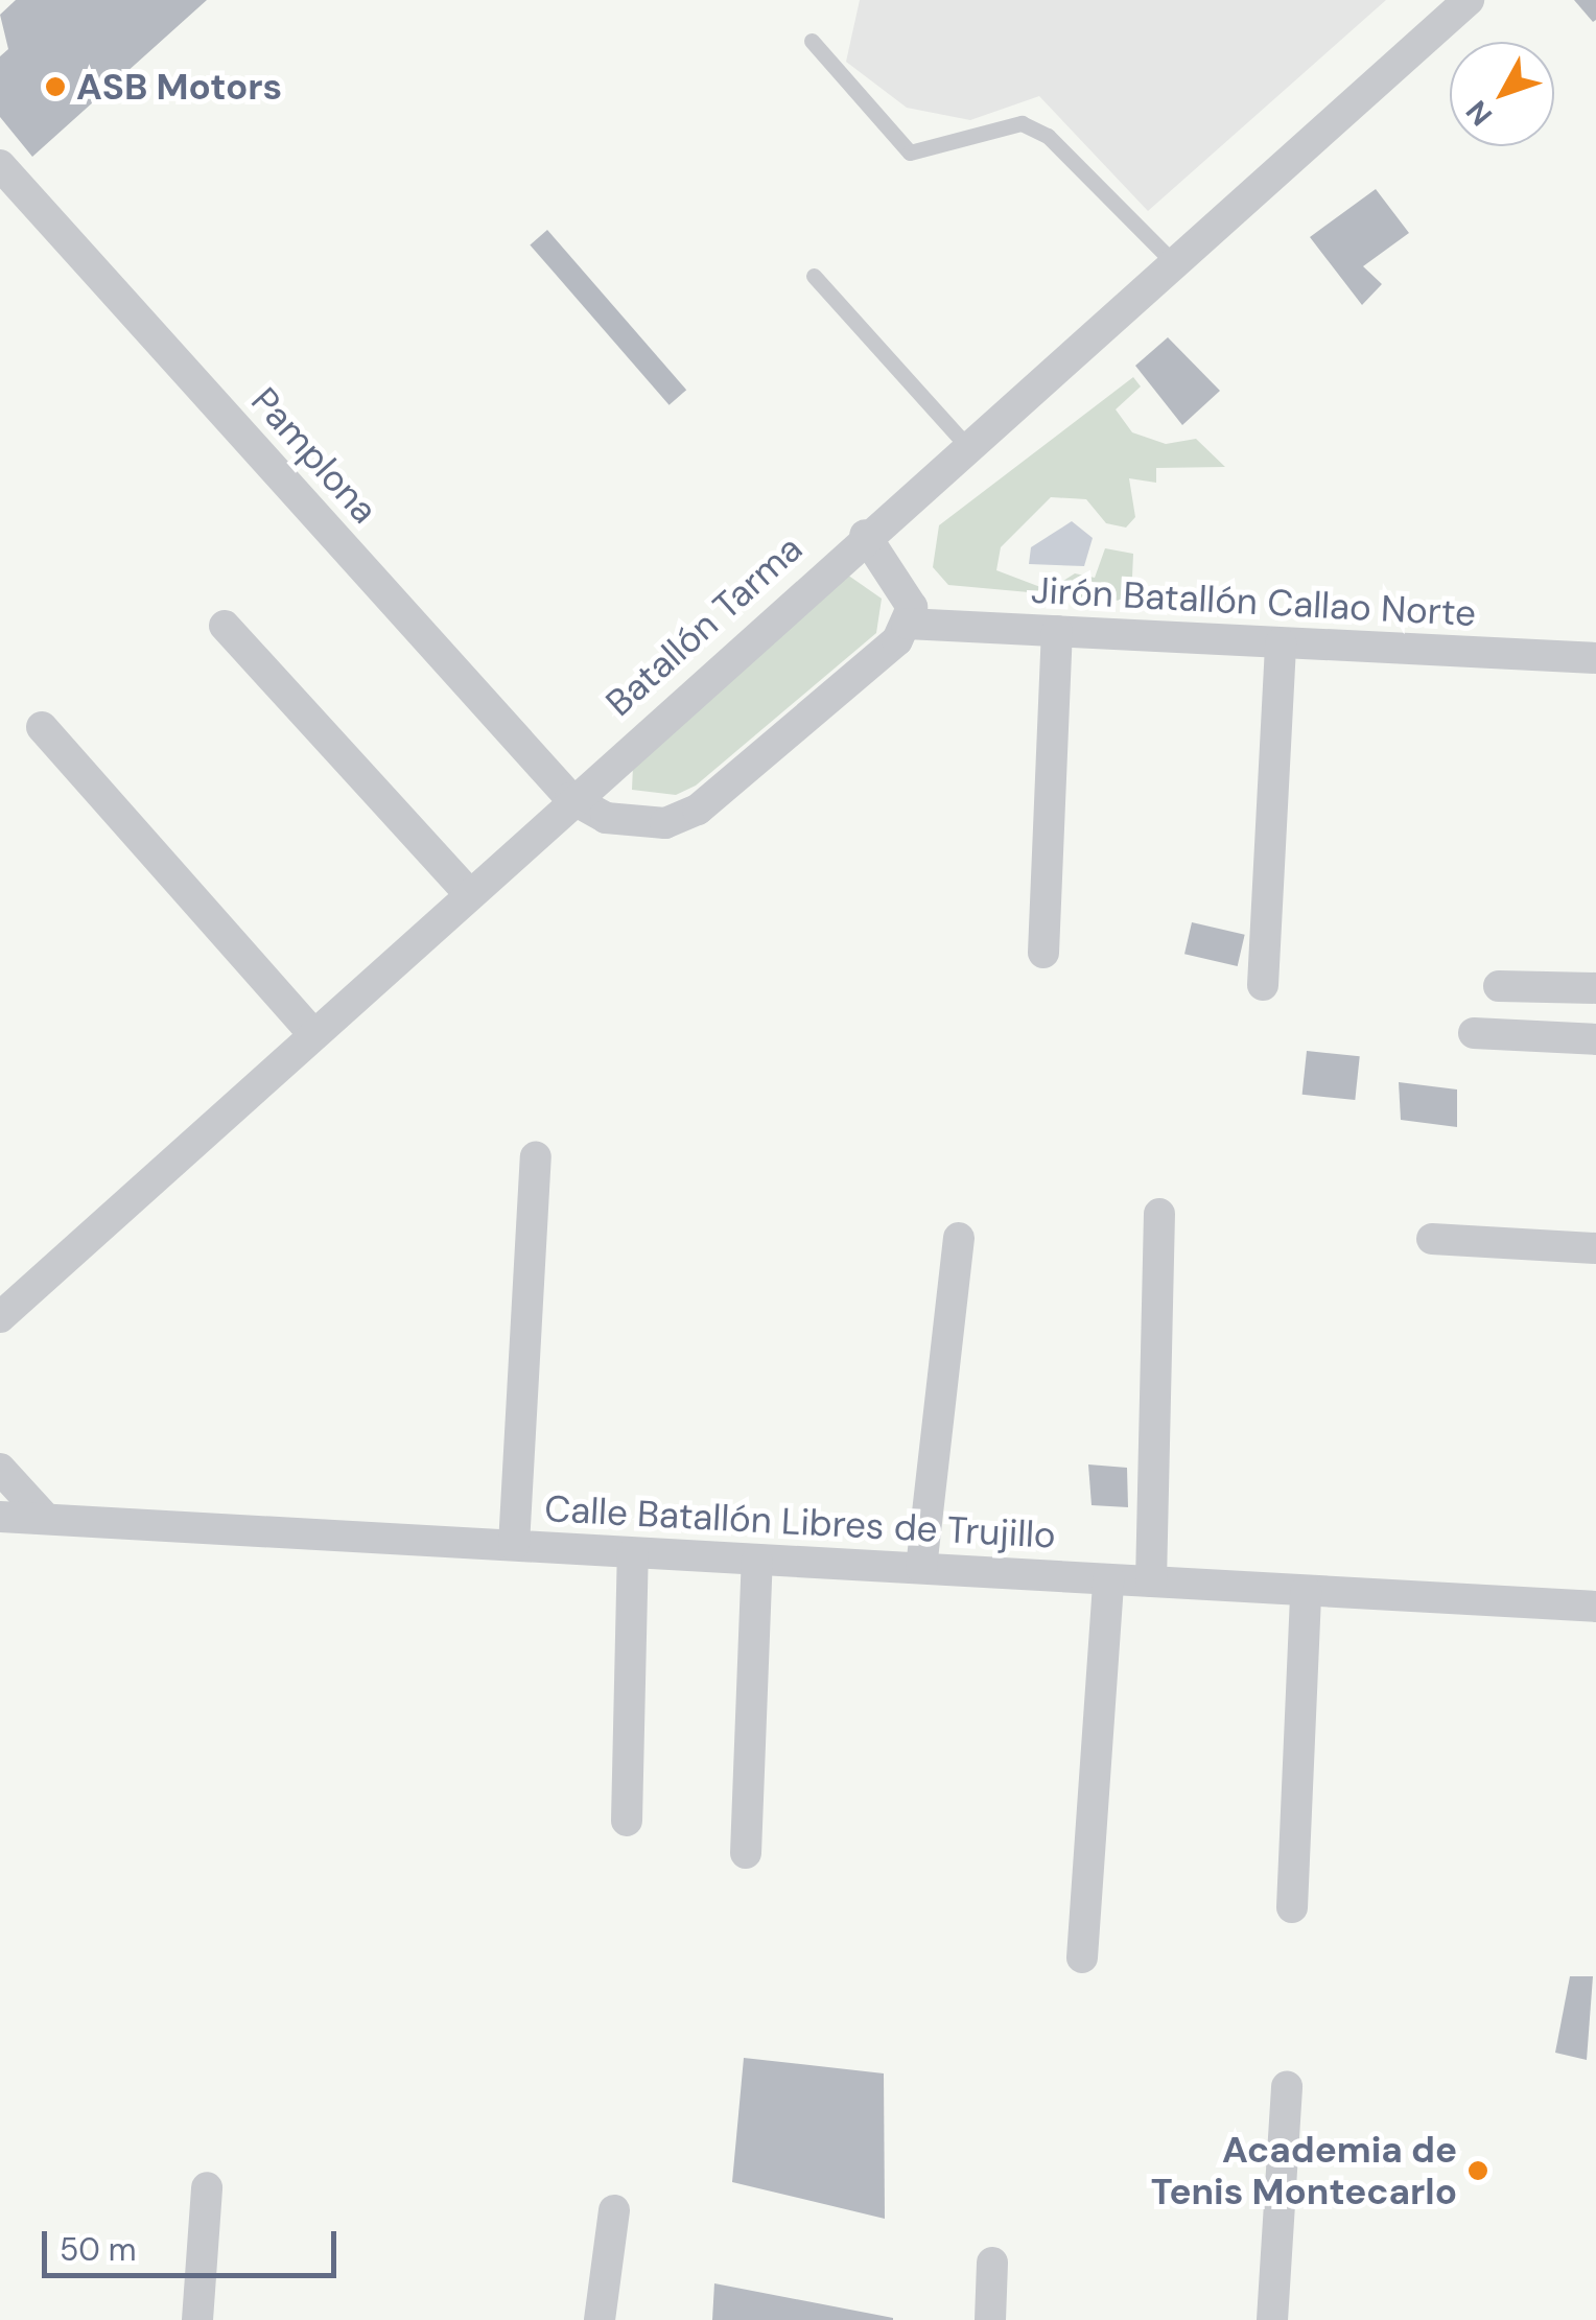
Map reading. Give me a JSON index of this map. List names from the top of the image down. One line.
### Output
{"streets":{"street":["Pamplona","Jirón Batallón Callao Norte","Batallón Tarma","Calle Batallón Libres de Trujillo"]},"crossings":[["Pamplona","Batallón Tarma"]],"places":["ASB Motors","Academia de Tenis Montecarlo"],"scale_bar":"50 m","north":"bottom left"}
